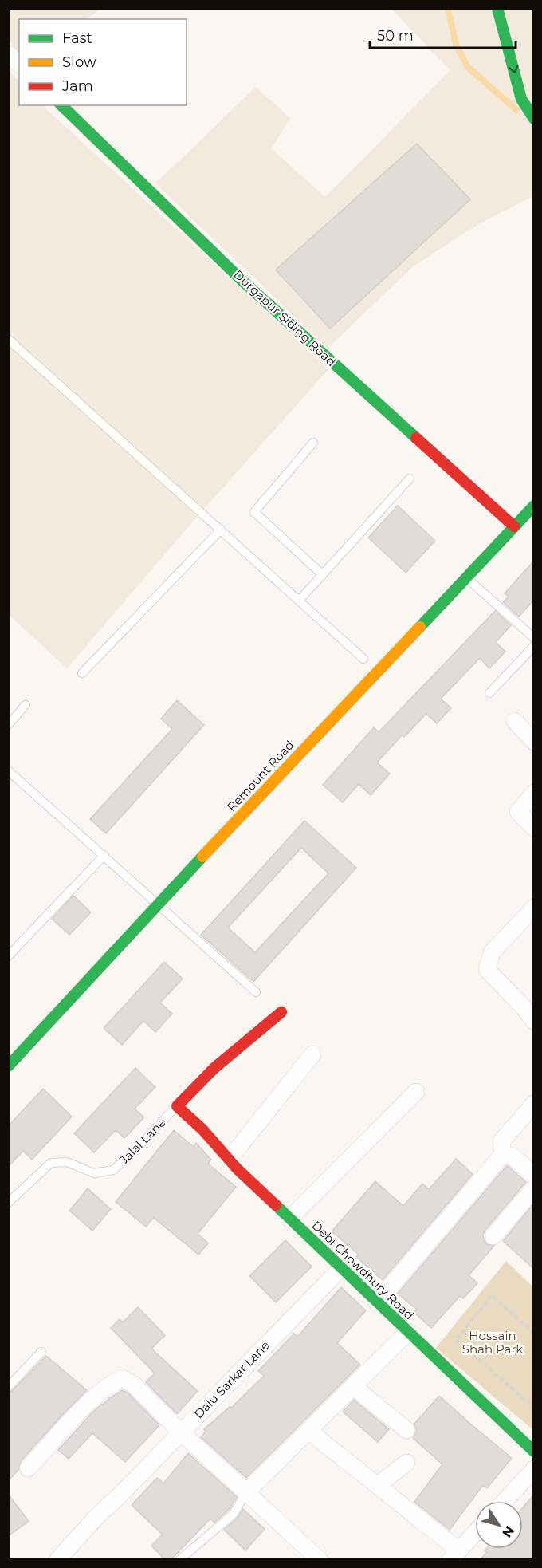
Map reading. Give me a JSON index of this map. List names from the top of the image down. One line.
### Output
{"streets":{"street":["Durgapur Siding Road","Remount Road","Debi Chowdhury Road","Dalu Sarkar Lane"],"lane":["Jalal Lane"]},"crossings":[["Durgapur Siding Road","Remount Road"],["Jalal Lane","Debi Chowdhury Road"],["Debi Chowdhury Road","Dalu Sarkar Lane"]],"parks":["Hossain Shah Park"],"legend":["Fast","Slow","Jam"],"scale_bar":"50 m","north":"bottom right"}
